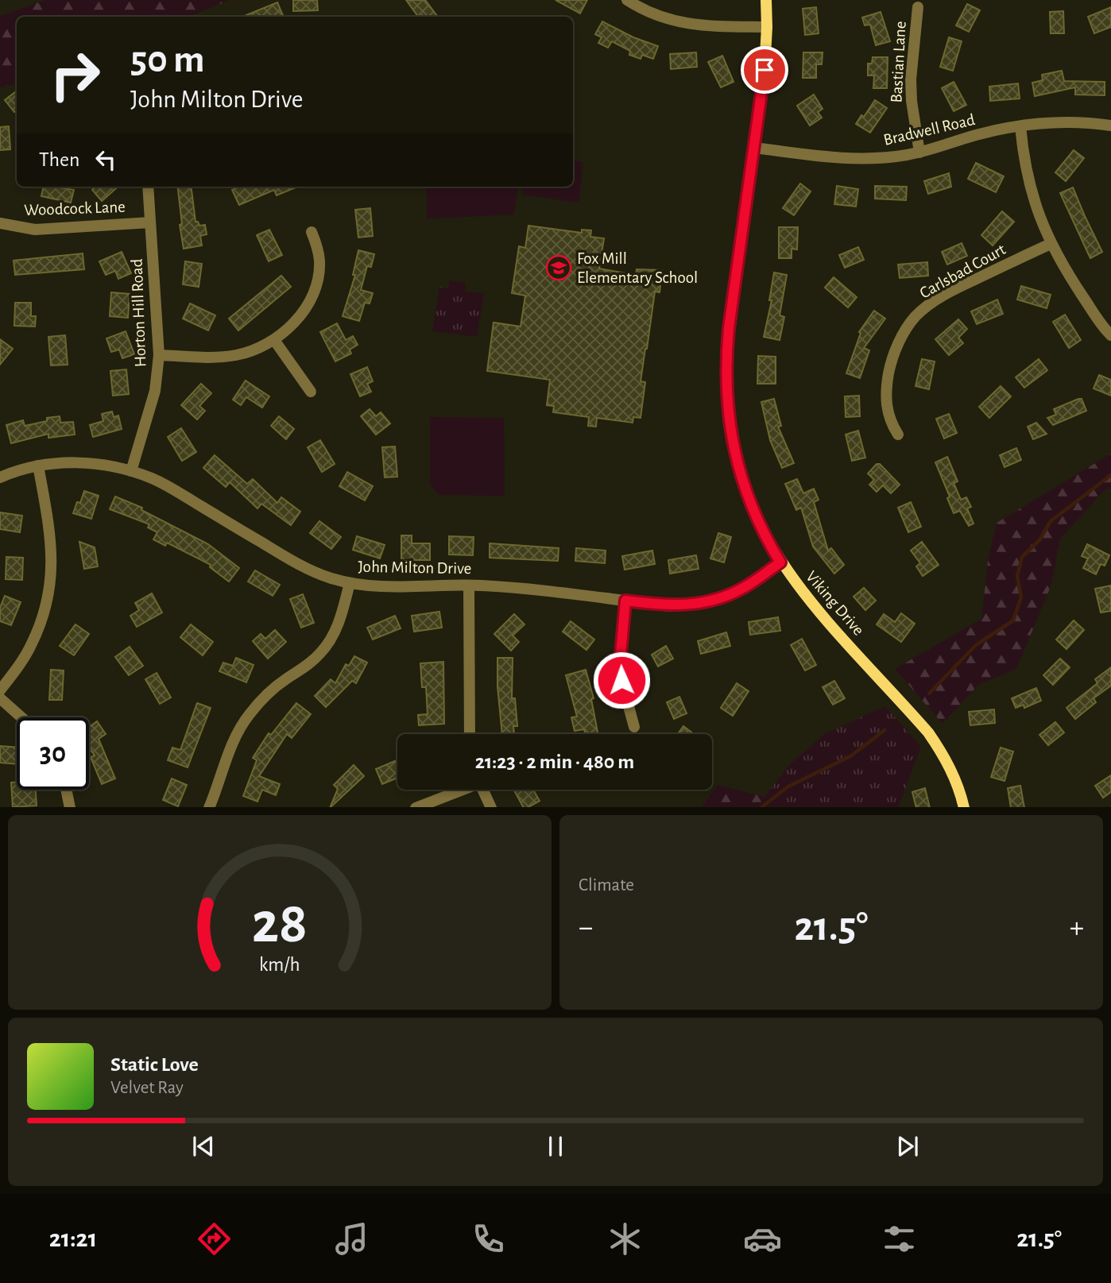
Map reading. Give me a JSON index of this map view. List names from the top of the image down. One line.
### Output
{"streets":{"street":["Bastian Lane","Bradwell Road","Woodcock Lane","Carlsbad Court","Horton Hill Road","John Milton Drive","Viking Drive"]},"crossings":[["Bastian Lane","Bradwell Road"],["Bradwell Road","Viking Drive"],["Woodcock Lane","Horton Hill Road"],["Horton Hill Road","John Milton Drive"],["John Milton Drive","Viking Drive"]],"places":{"school or university":["Fox Mill Elementary School"]},"page":{"turn":["50 m","John Milton Drive"],"then":"Then","limit":"30","trip":"21:23 · 2 min · 480 m","tile":"Climate","heat":["−","21.5°","+"],"song":["Static Love","Velvet Ray"],"tabs":["21:21","21.5°"],"gauge":["28","km/h"]}}
